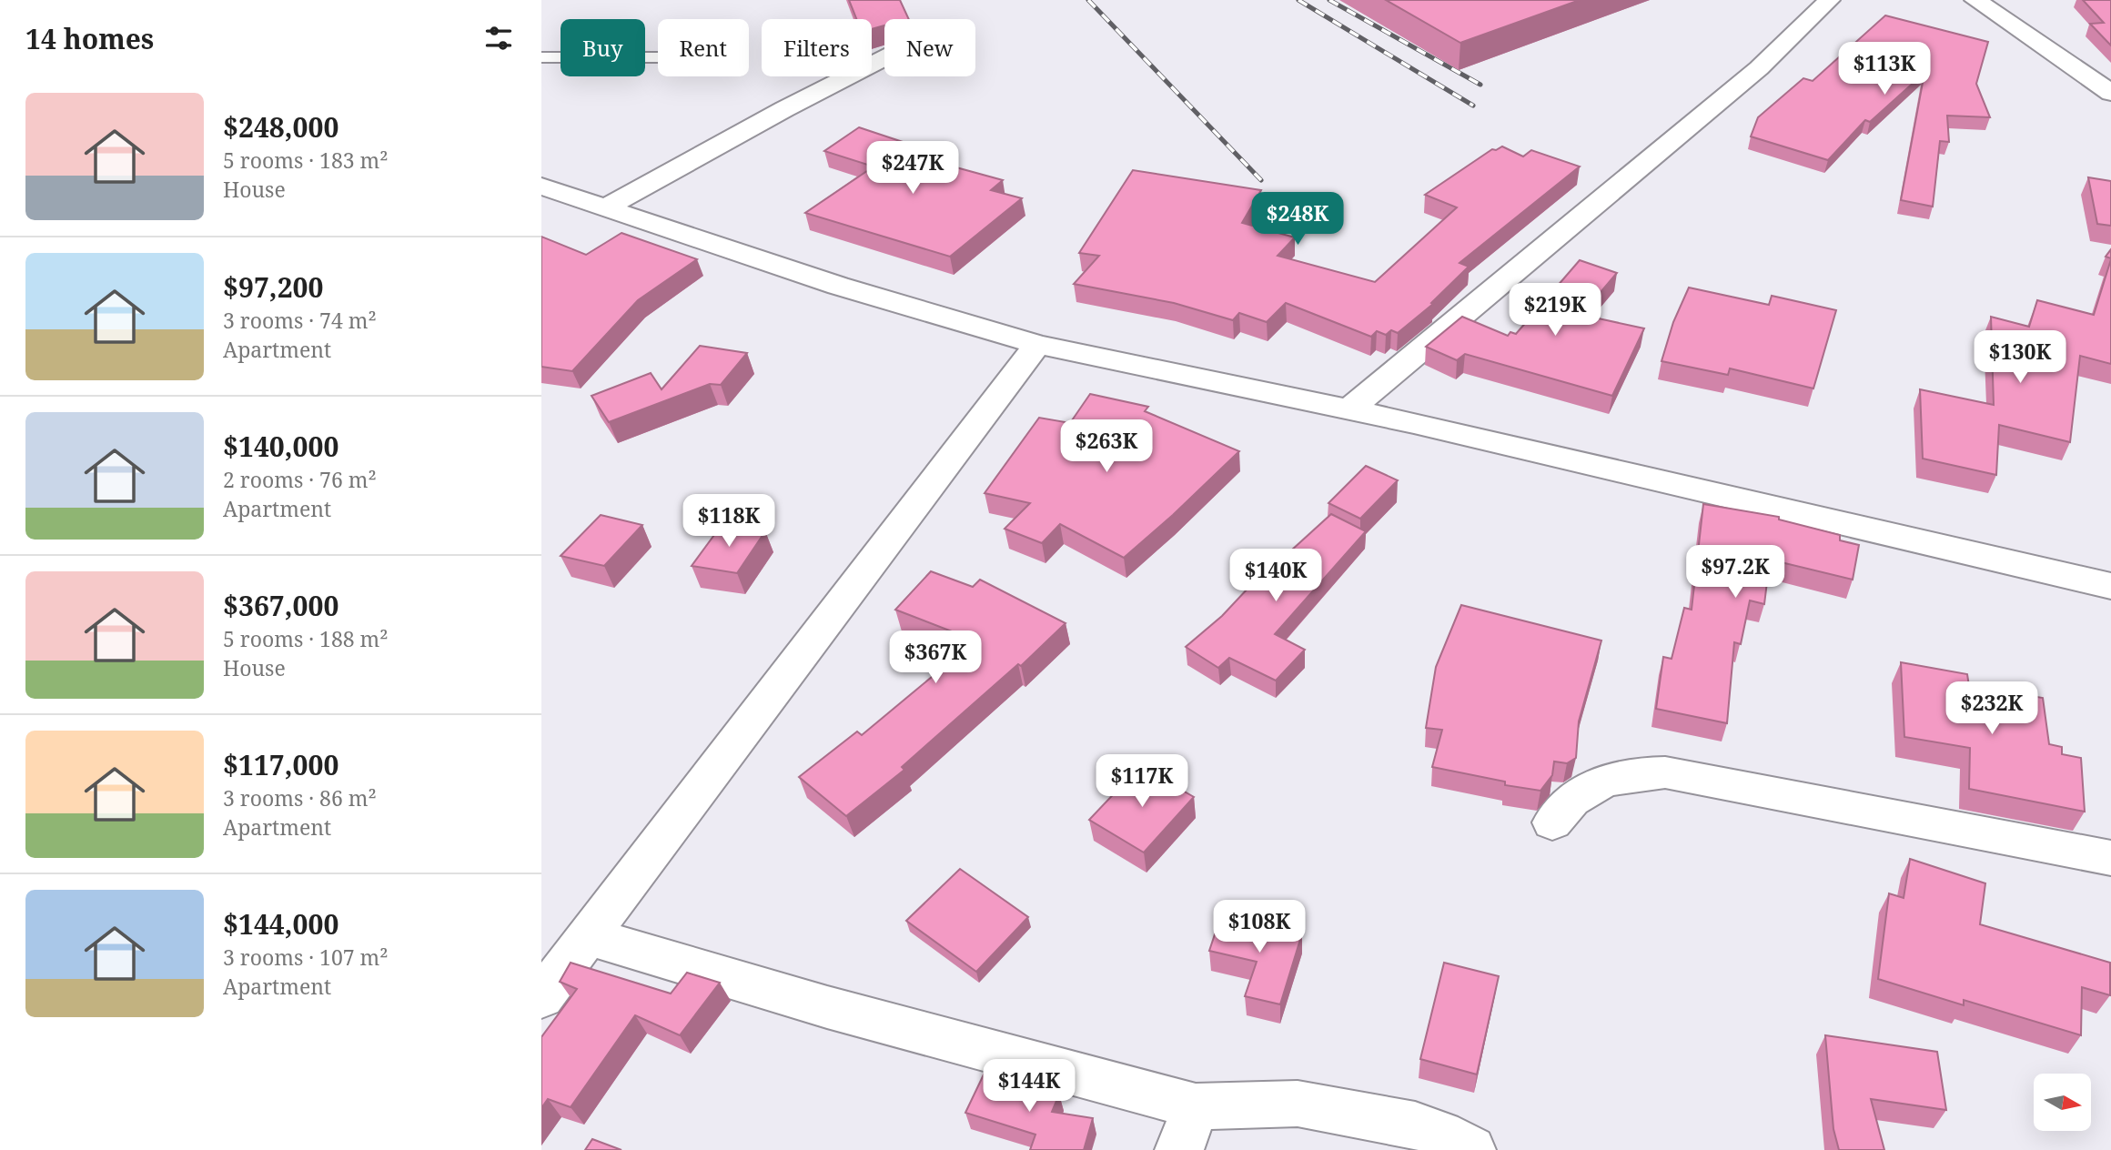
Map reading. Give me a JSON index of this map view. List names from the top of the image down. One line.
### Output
{"north":"right","page":{"heading":"14 homes","chip":["Buy","Rent","Filters","New"],"price":["$113K","$247K","$248K","$219K","$130K","$263K","$118K","$97.2K","$140K","$367K","$232K","$117K","$108K","$144K"],"list":[{"name":"$248,000","note":"5 rooms · 183 m² · House"},{"name":"$97,200","note":"3 rooms · 74 m² · Apartment"},{"name":"$140,000","note":"2 rooms · 76 m² · Apartment"},{"name":"$367,000","note":"5 rooms · 188 m² · House"},{"name":"$117,000","note":"3 rooms · 86 m² · Apartment"},{"name":"$144,000","note":"3 rooms · 107 m² · Apartment"}]}}
